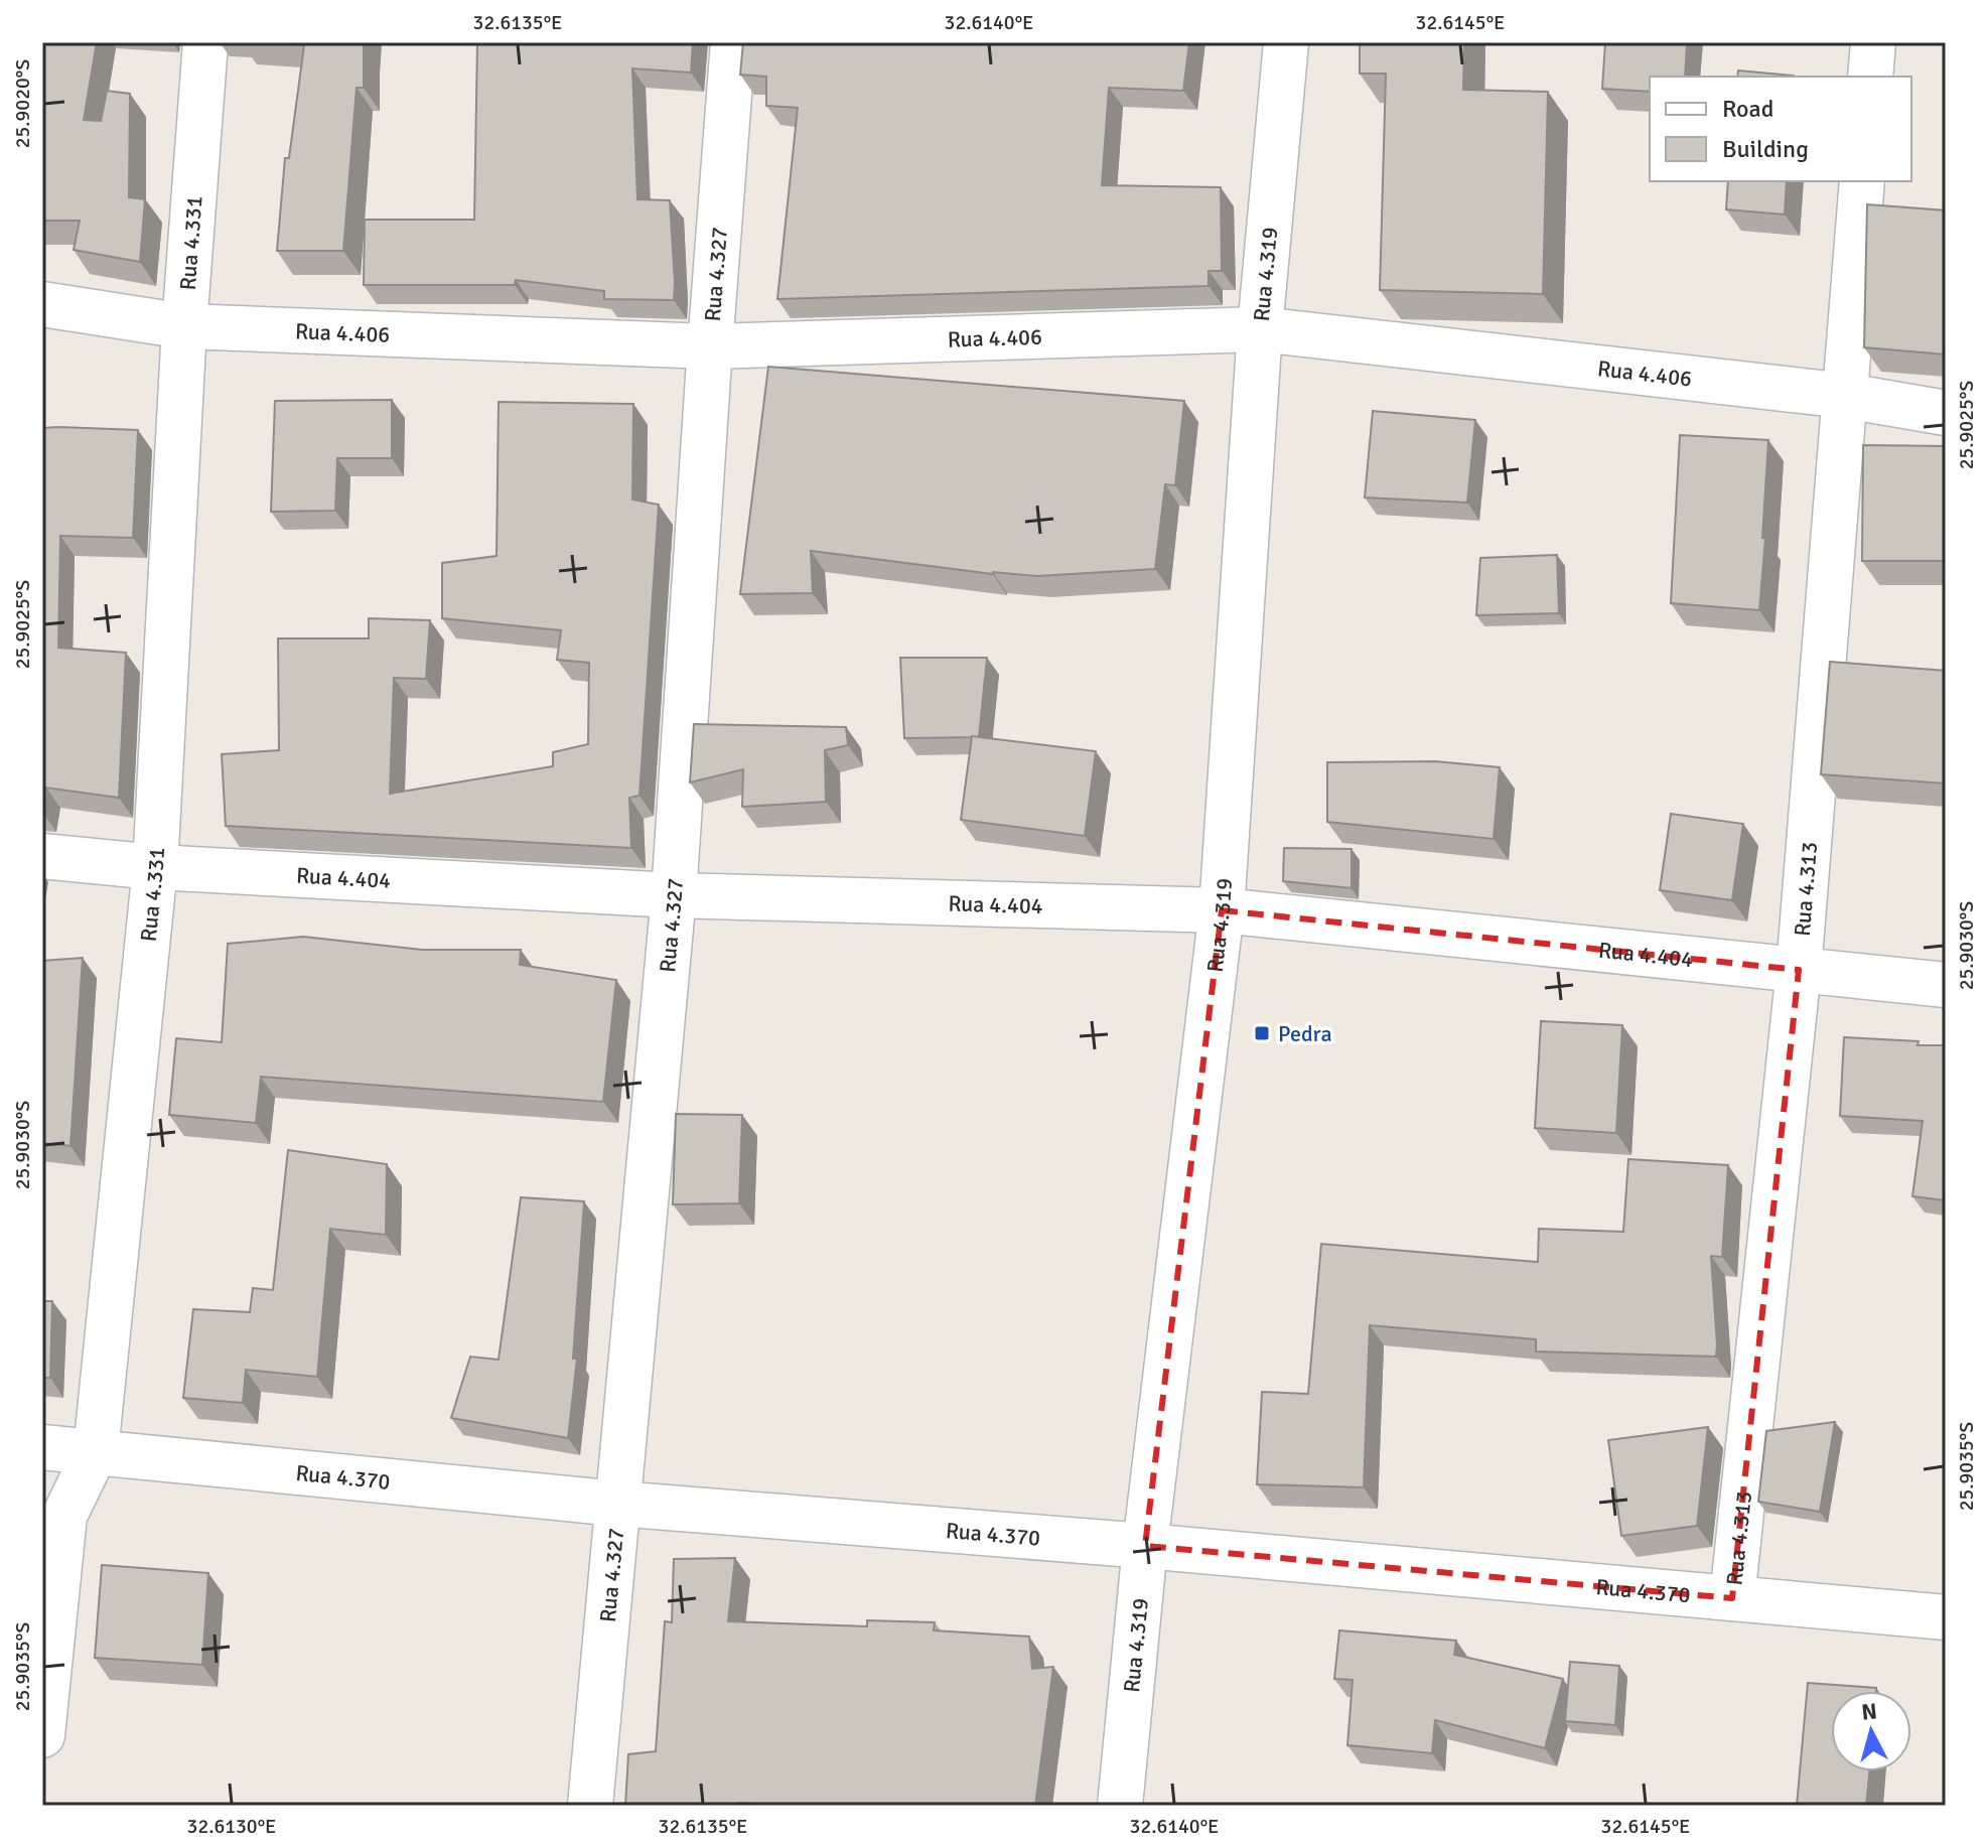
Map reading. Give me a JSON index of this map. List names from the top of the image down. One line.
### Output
{"streets":{"street":["Rua 4.331","Rua 4.327","Rua 4.319","Rua 4.406","Rua 4.404","Rua 4.313","Rua 4.370"]},"crossings":[["Rua 4.331","Rua 4.406"],["Rua 4.331","Rua 4.404"],["Rua 4.331","Rua 4.370"],["Rua 4.327","Rua 4.406"],["Rua 4.327","Rua 4.404"],["Rua 4.327","Rua 4.370"],["Rua 4.319","Rua 4.406"],["Rua 4.319","Rua 4.404"],["Rua 4.319","Rua 4.370"],["Rua 4.406","Rua 4.313"],["Rua 4.404","Rua 4.313"],["Rua 4.313","Rua 4.370"]],"places":{"transit":["Pedra"]},"legend":["Road","Building"],"north":"top","coordinates":["32.6135°E","32.6140°E","32.6145°E","25.9020°S","25.9025°S","25.9030°S","25.9035°S","32.6130°E"]}
